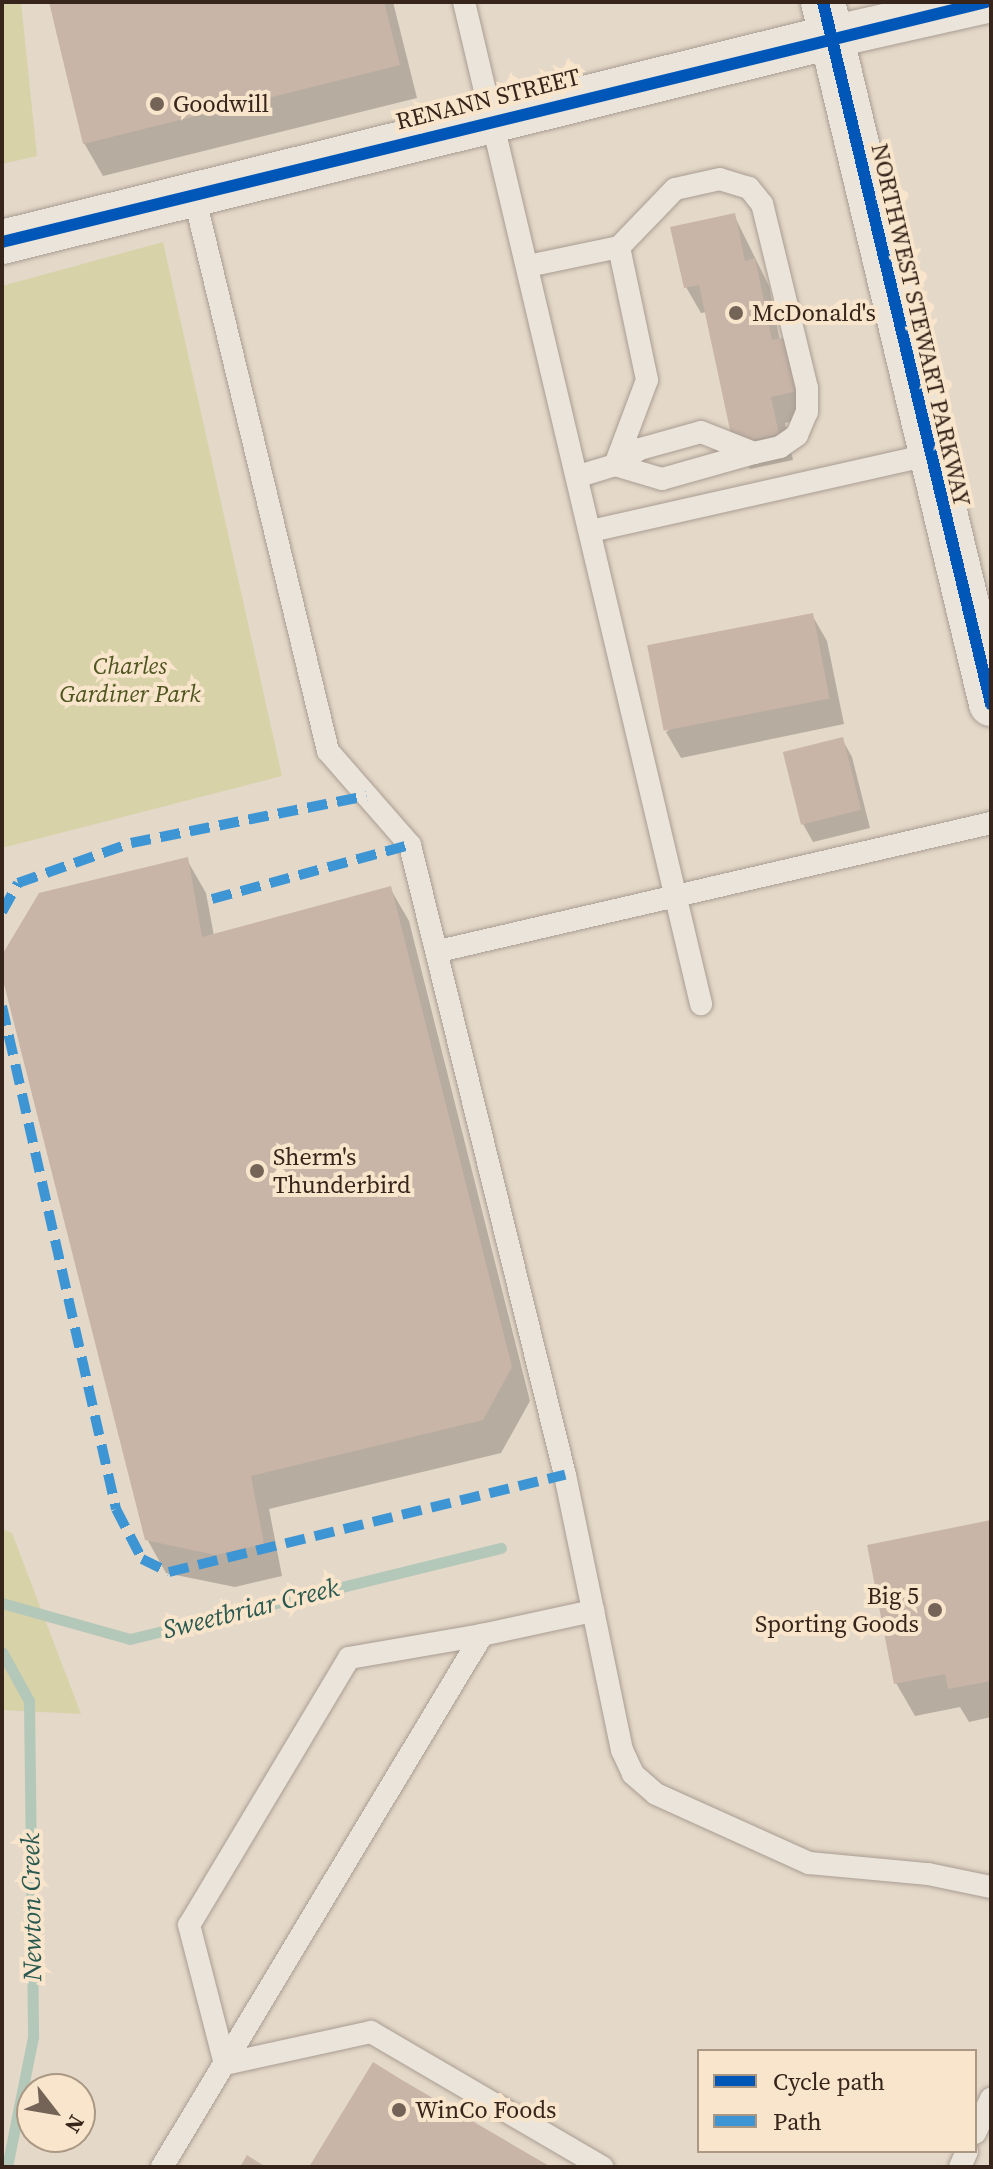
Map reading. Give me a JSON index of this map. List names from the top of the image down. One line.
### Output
{"streets":{"street":["RENANN STREET","NORTHWEST STEWART PARKWAY"]},"crossings":[["RENANN STREET","NORTHWEST STEWART PARKWAY"]],"water":["Sweetbriar Creek","Newton Creek"],"parks":["Charles Gardiner Park"],"places":["Goodwill","McDonald's","Sherm's Thunderbird","Big 5 Sporting Goods","WinCo Foods"],"legend":["Cycle path","Path"],"north":"bottom right"}
